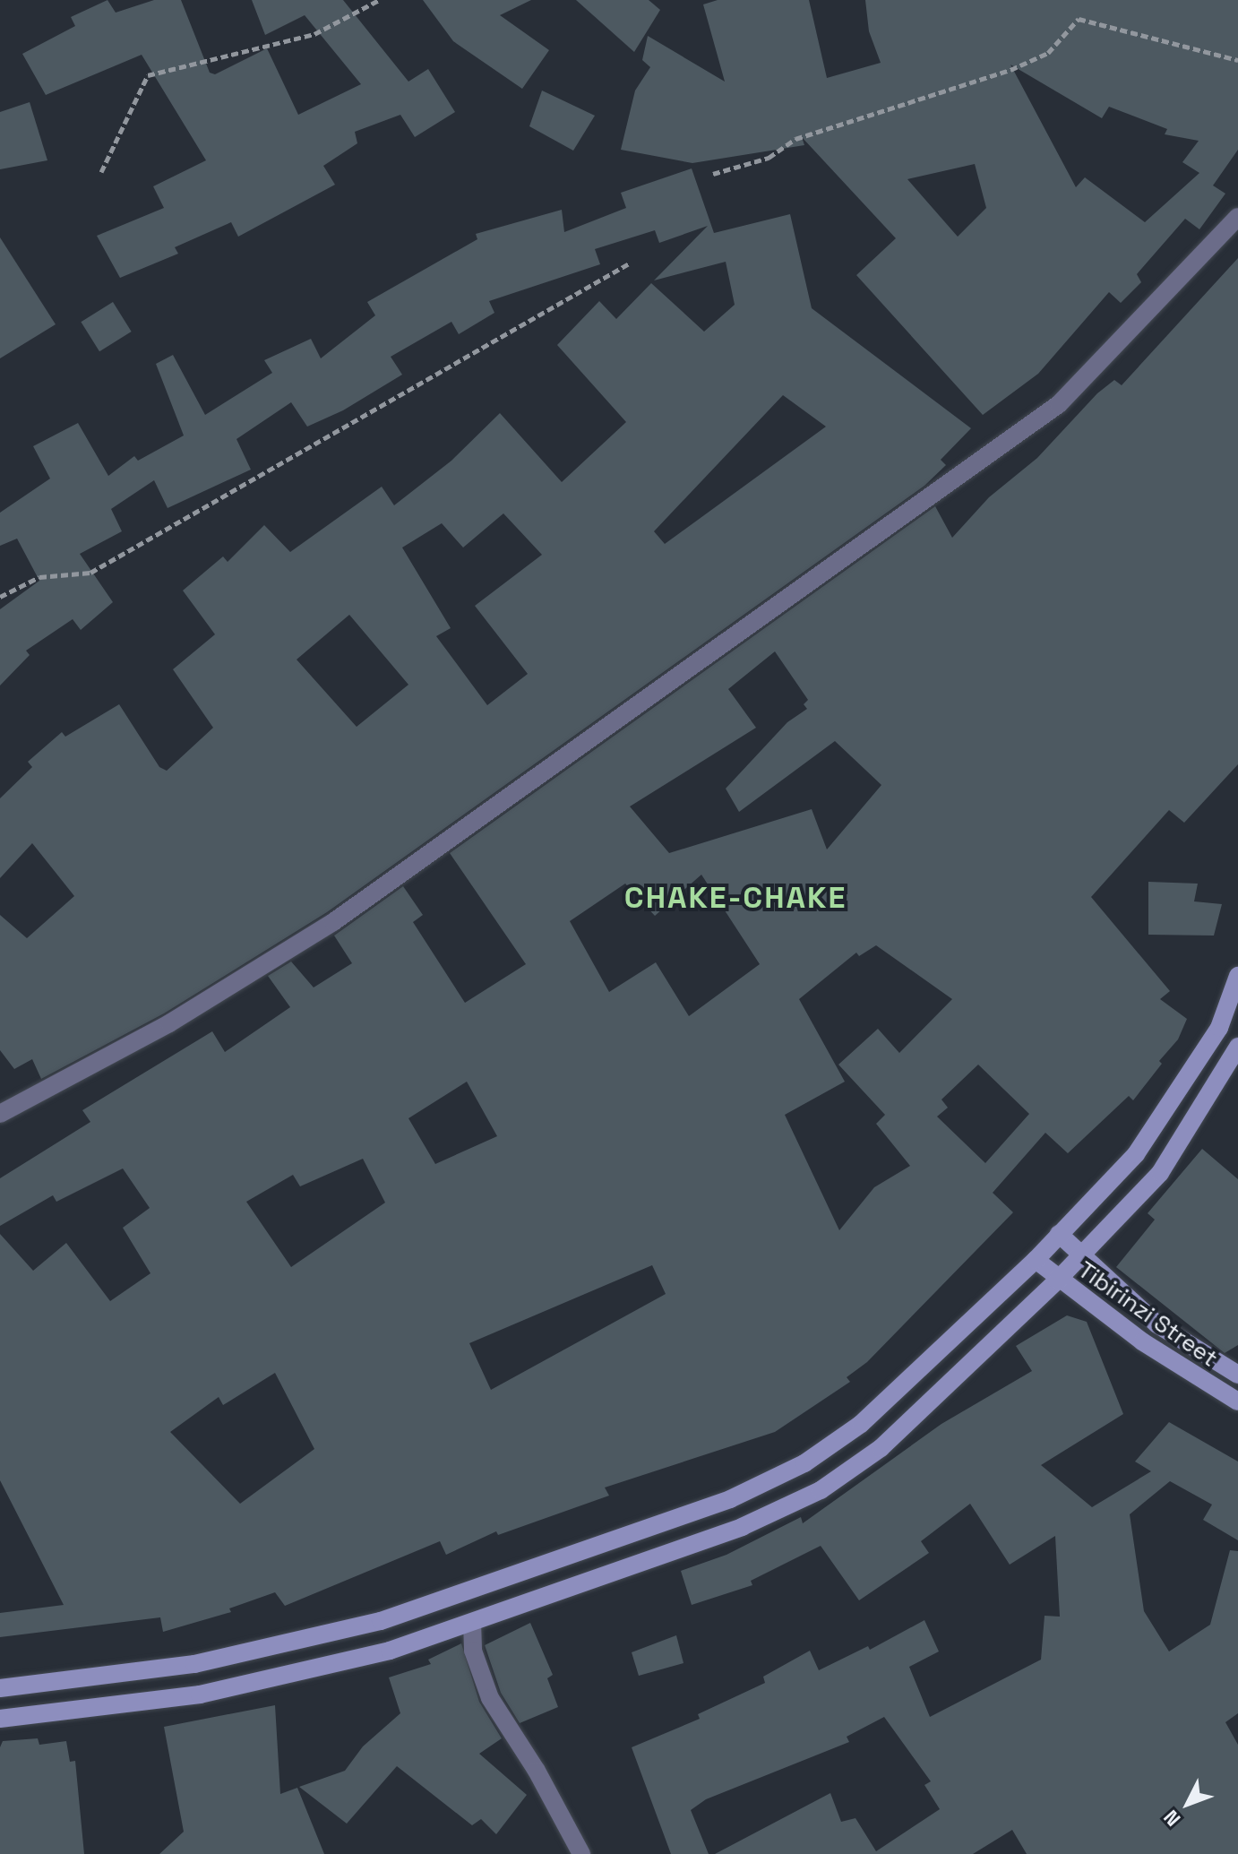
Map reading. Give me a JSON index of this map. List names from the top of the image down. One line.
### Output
{"streets":{"main road":["Tibirinzi Street"]},"districts":["CHAKE-CHAKE"],"north":"bottom left"}
